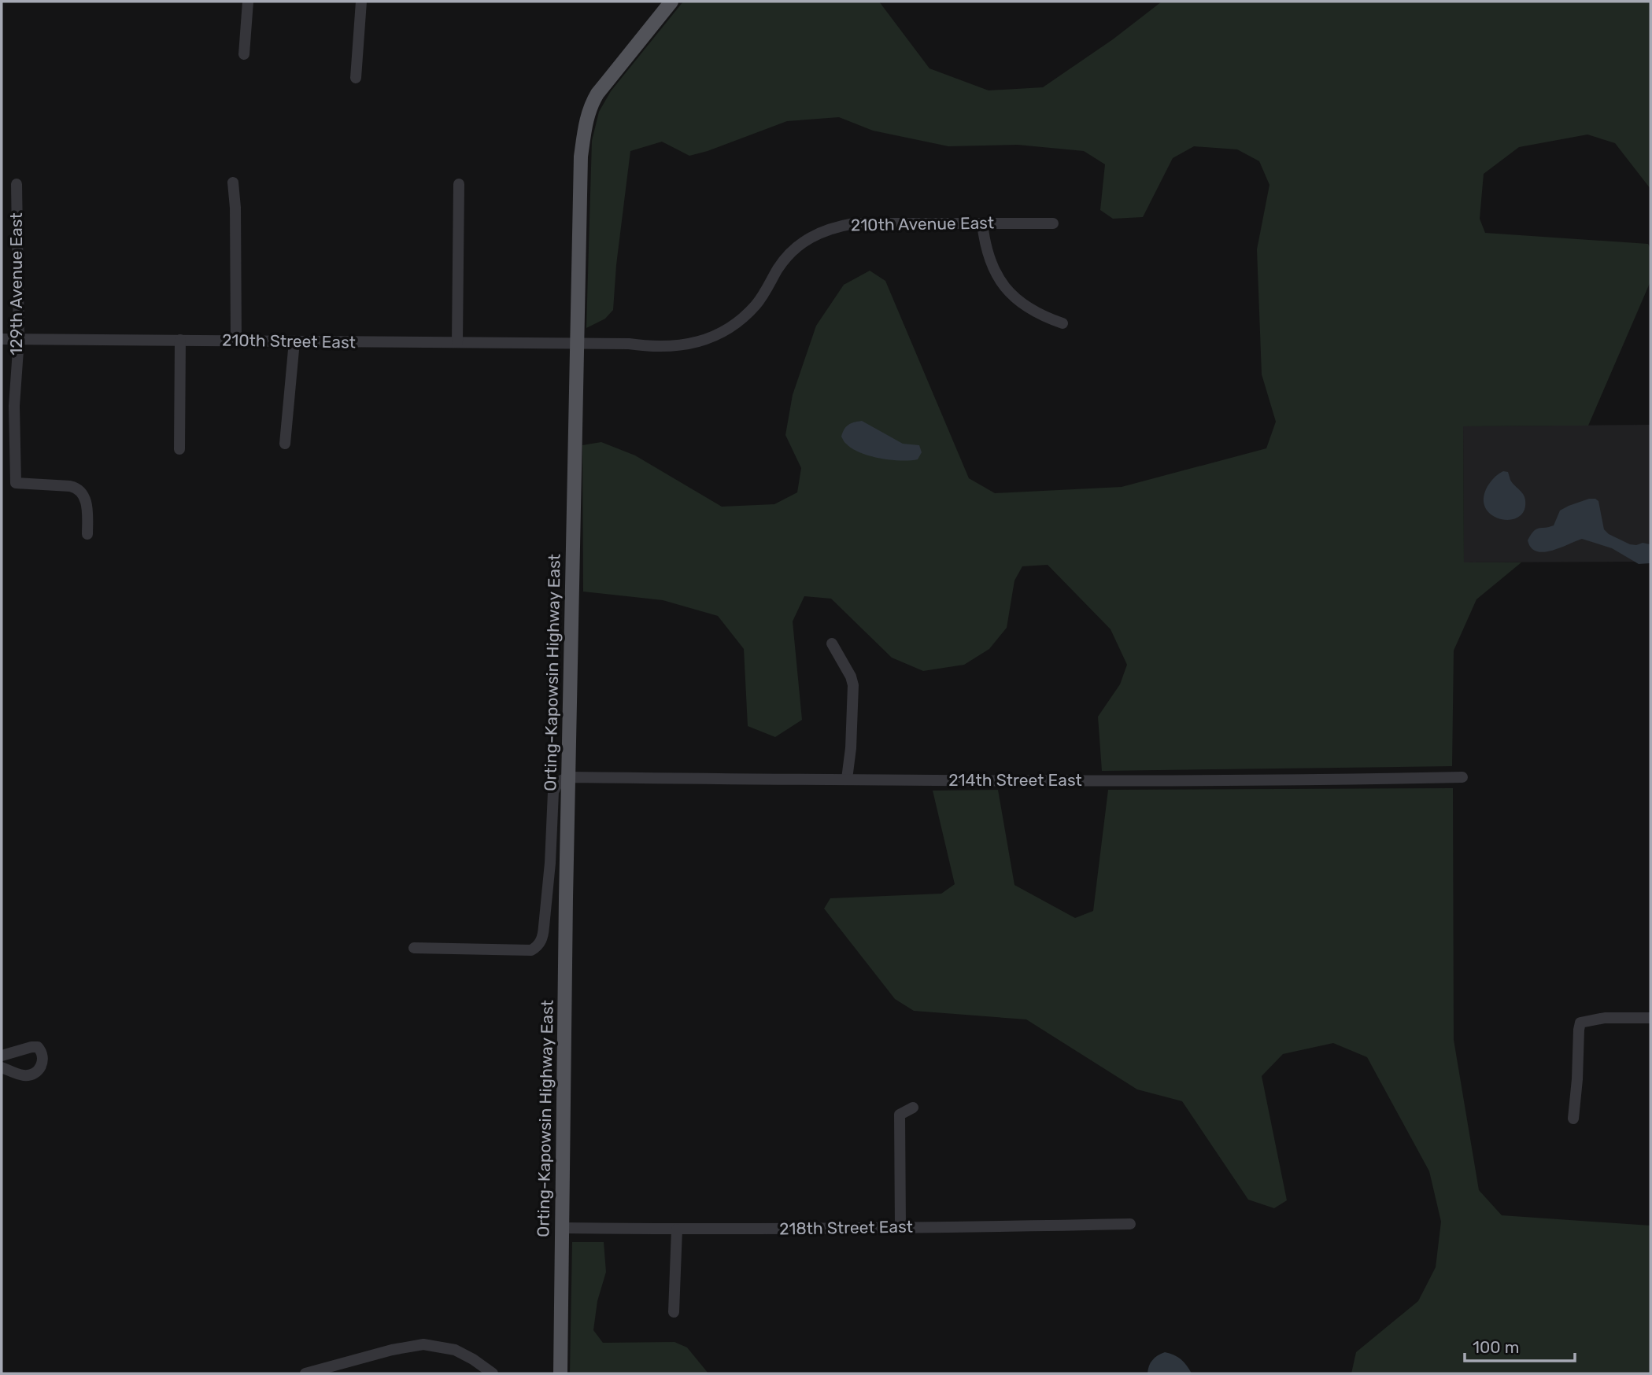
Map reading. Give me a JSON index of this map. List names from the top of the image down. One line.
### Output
{"streets":{"main road":["Orting-Kapowsin Highway East"],"street":["210th Avenue East","129th Avenue East","210th Street East","214th Street East","218th Street East"]},"crossings":[["210th Avenue East","210th Street East"],["210th Avenue East","Orting-Kapowsin Highway East"],["129th Avenue East","210th Street East"],["210th Street East","Orting-Kapowsin Highway East"],["Orting-Kapowsin Highway East","214th Street East"],["Orting-Kapowsin Highway East","218th Street East"]],"scale_bar":"100 m"}
